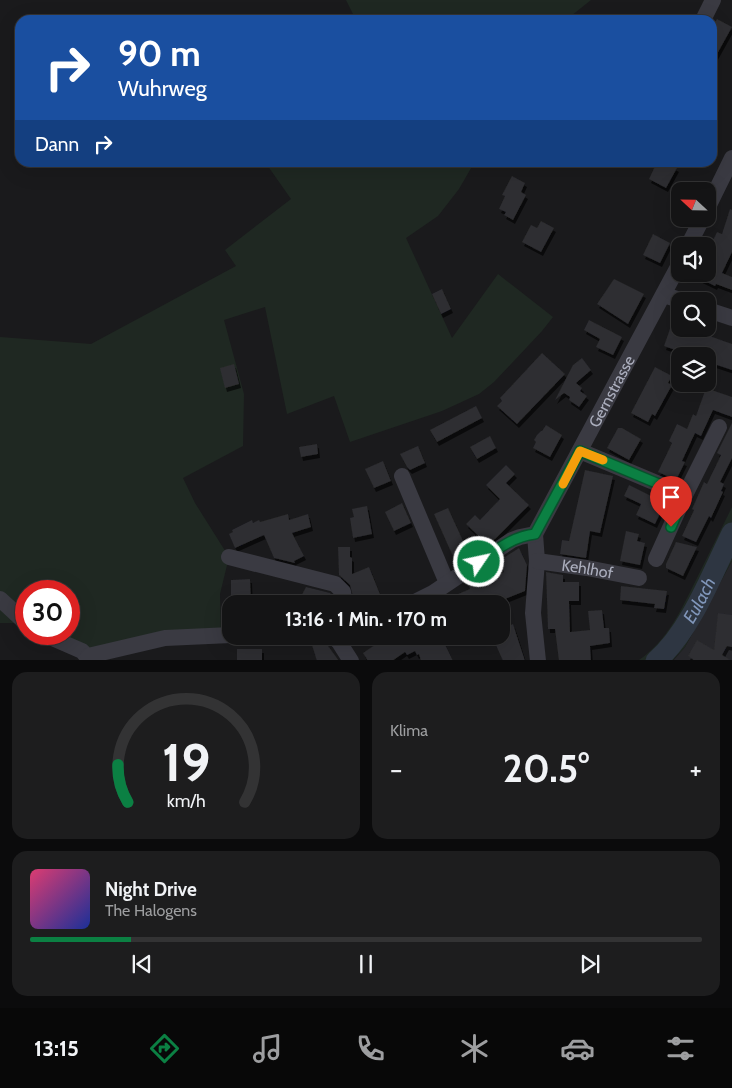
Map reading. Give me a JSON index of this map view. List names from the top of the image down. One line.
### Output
{"streets":{"street":["Gernstrasse","Kehlhof"]},"water":["Eulach"],"north":"left","page":{"turn":["90 m","Wuhrweg"],"then":"Dann","limit":"30","trip":"13:16 · 1 Min. · 170 m","tile":"Klima","heat":["−","20.5°","+"],"song":["Night Drive","The Halogens"],"tabs":"13:15","gauge":["19","km/h"]}}
